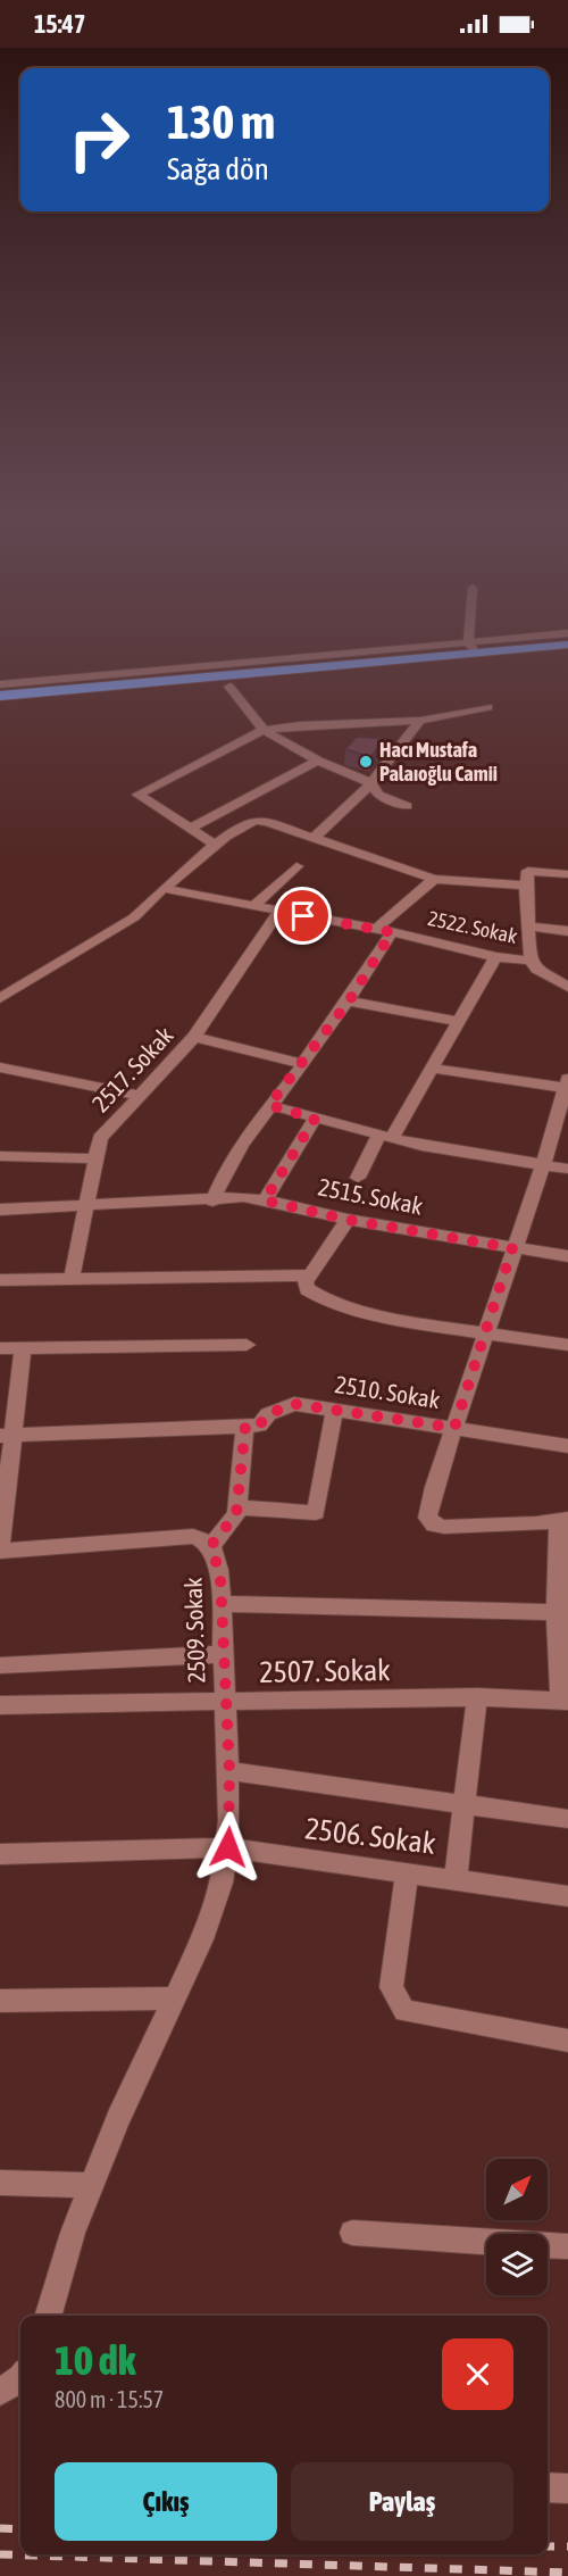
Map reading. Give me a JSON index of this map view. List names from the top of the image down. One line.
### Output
{"streets":{"street":["2522. Sokak","2517. Sokak","2515. Sokak","2510. Sokak","2509. Sokak","2507. Sokak","2506. Sokak"]},"crossings":[["2522. Sokak","2517. Sokak"],["2517. Sokak","2515. Sokak"],["2509. Sokak","2507. Sokak"],["2509. Sokak","2506. Sokak"]],"places":["Hacı Mustafa Palaıoğlu Camii"],"north":"top right","page":{"status":"15:47","turn":["130 m","Sağa dön"],"heading":["10 dk","800 m · 15:57"],"buttons":["Çıkış","Paylaş"]}}
